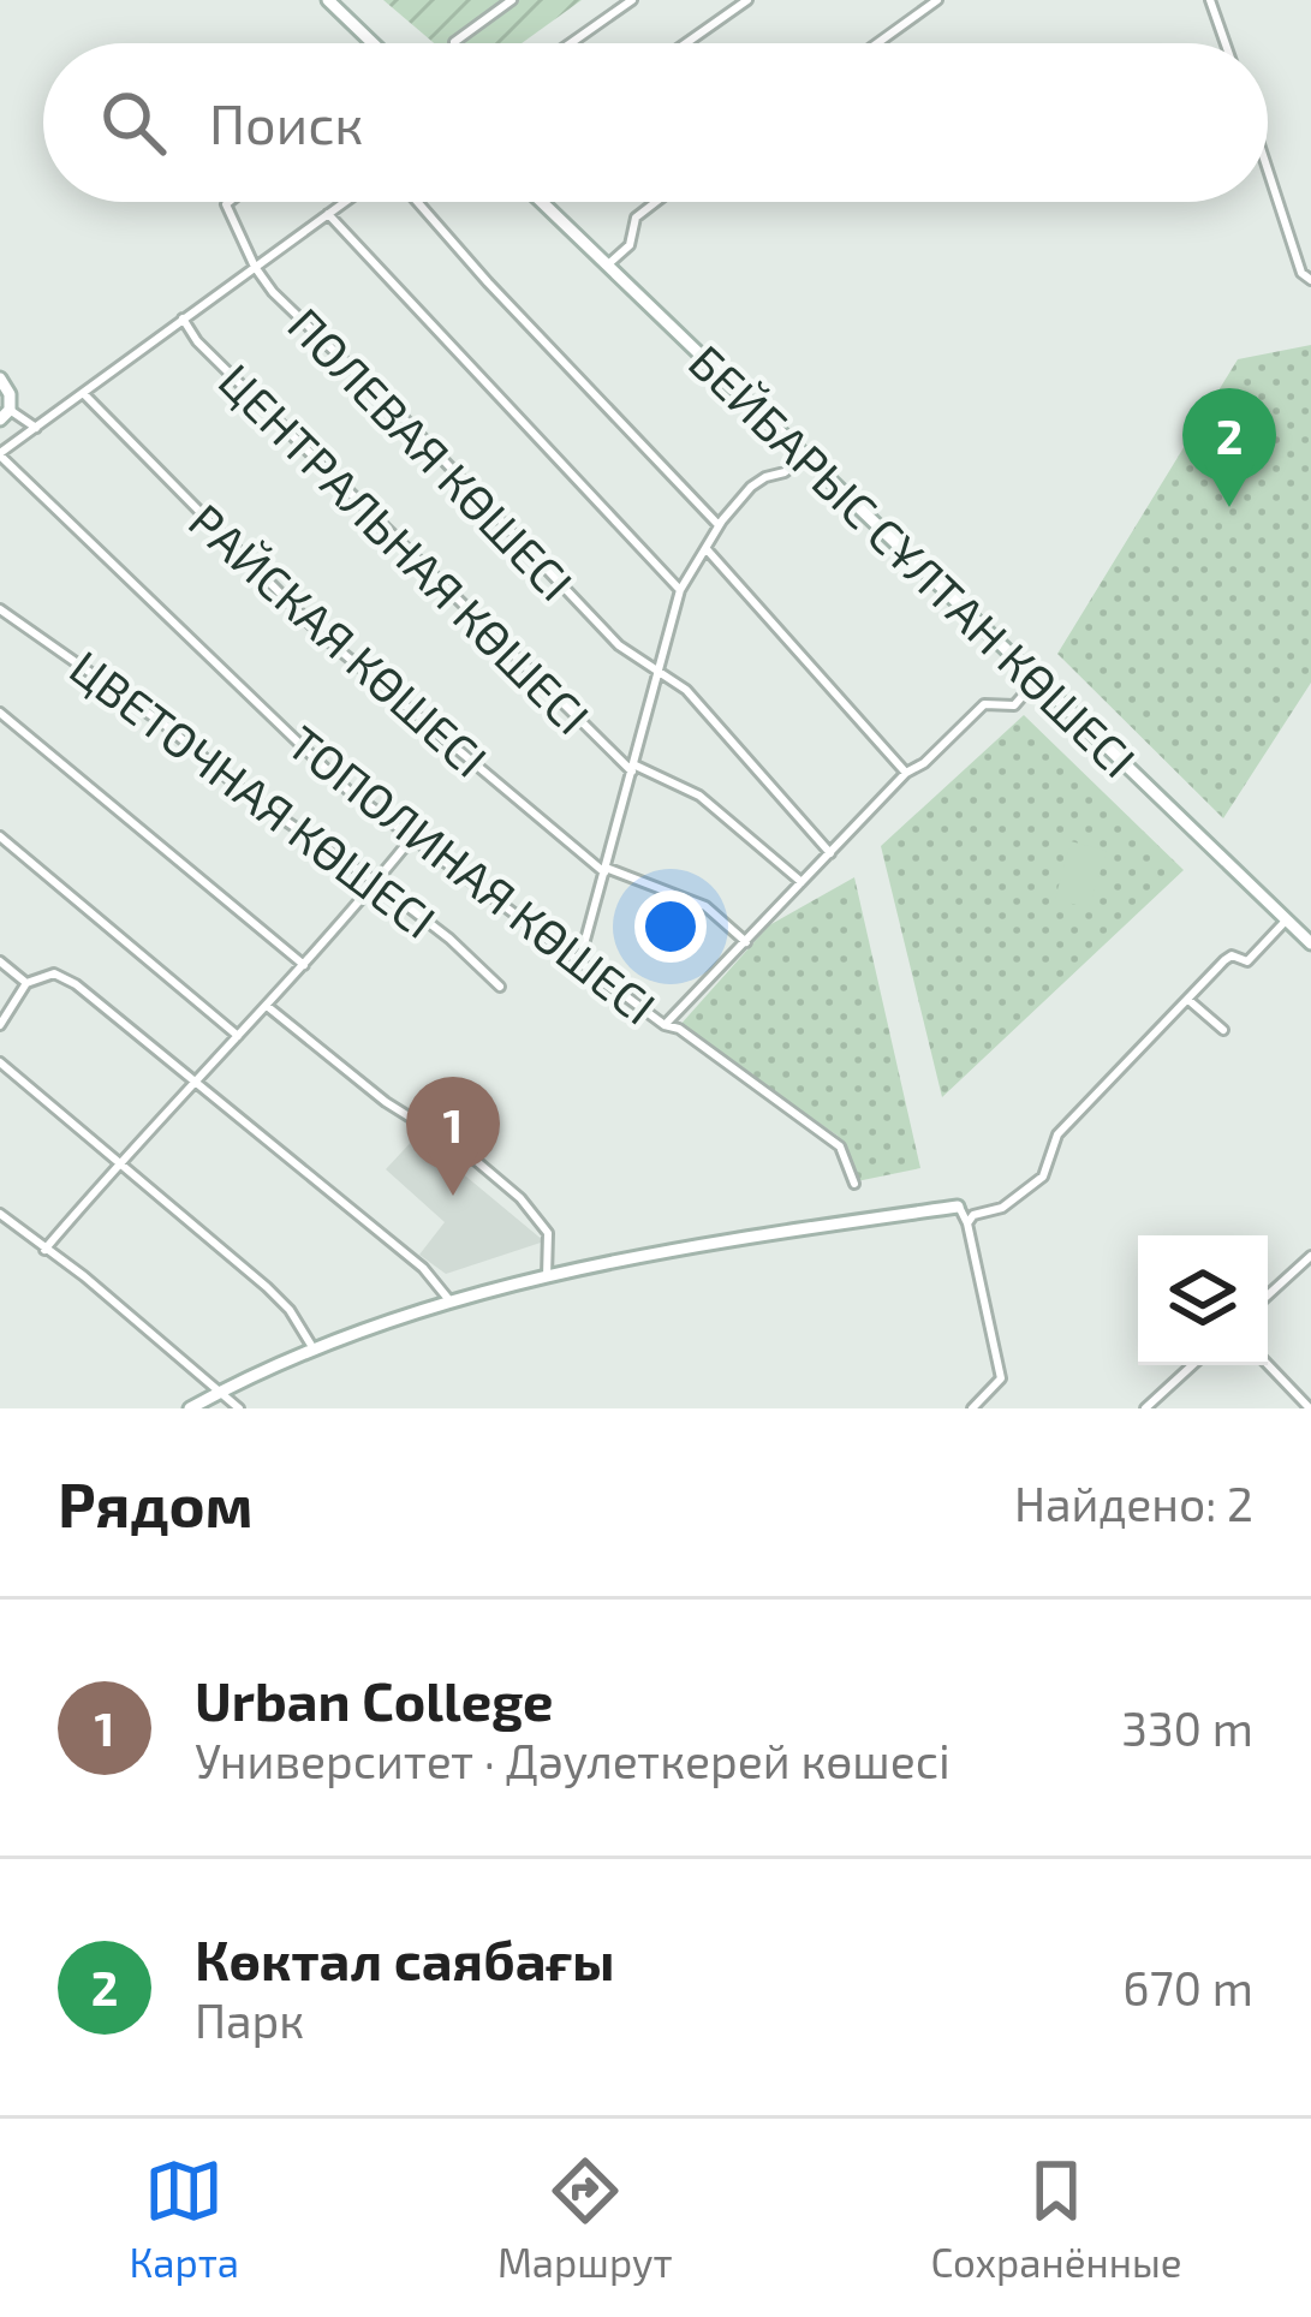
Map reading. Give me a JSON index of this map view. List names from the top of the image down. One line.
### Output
{"streets":{"street":["ПОЛЕВАЯ КӨШЕСІ","ЦЕНТРАЛЬНАЯ КӨШЕСІ","БЕЙБАРЫС СҰЛТАН КӨШЕСІ","РАЙСКАЯ КӨШЕСІ","ЦВЕТОЧНАЯ КӨШЕСІ","ТОПОЛИНАЯ КӨШЕСІ"]},"page":{"search":"Поиск","pins":["2","1"],"heading":["Рядом","Найдено: 2"],"list":[{"mark":"1","name":"Urban College","note":"Университет · Дәулеткерей көшесі","value":"330 m"},{"mark":"2","name":"Көктал саябағы","note":"Парк","value":"670 m"}],"nav":["Карта","Маршрут","Сохранённые"]}}
